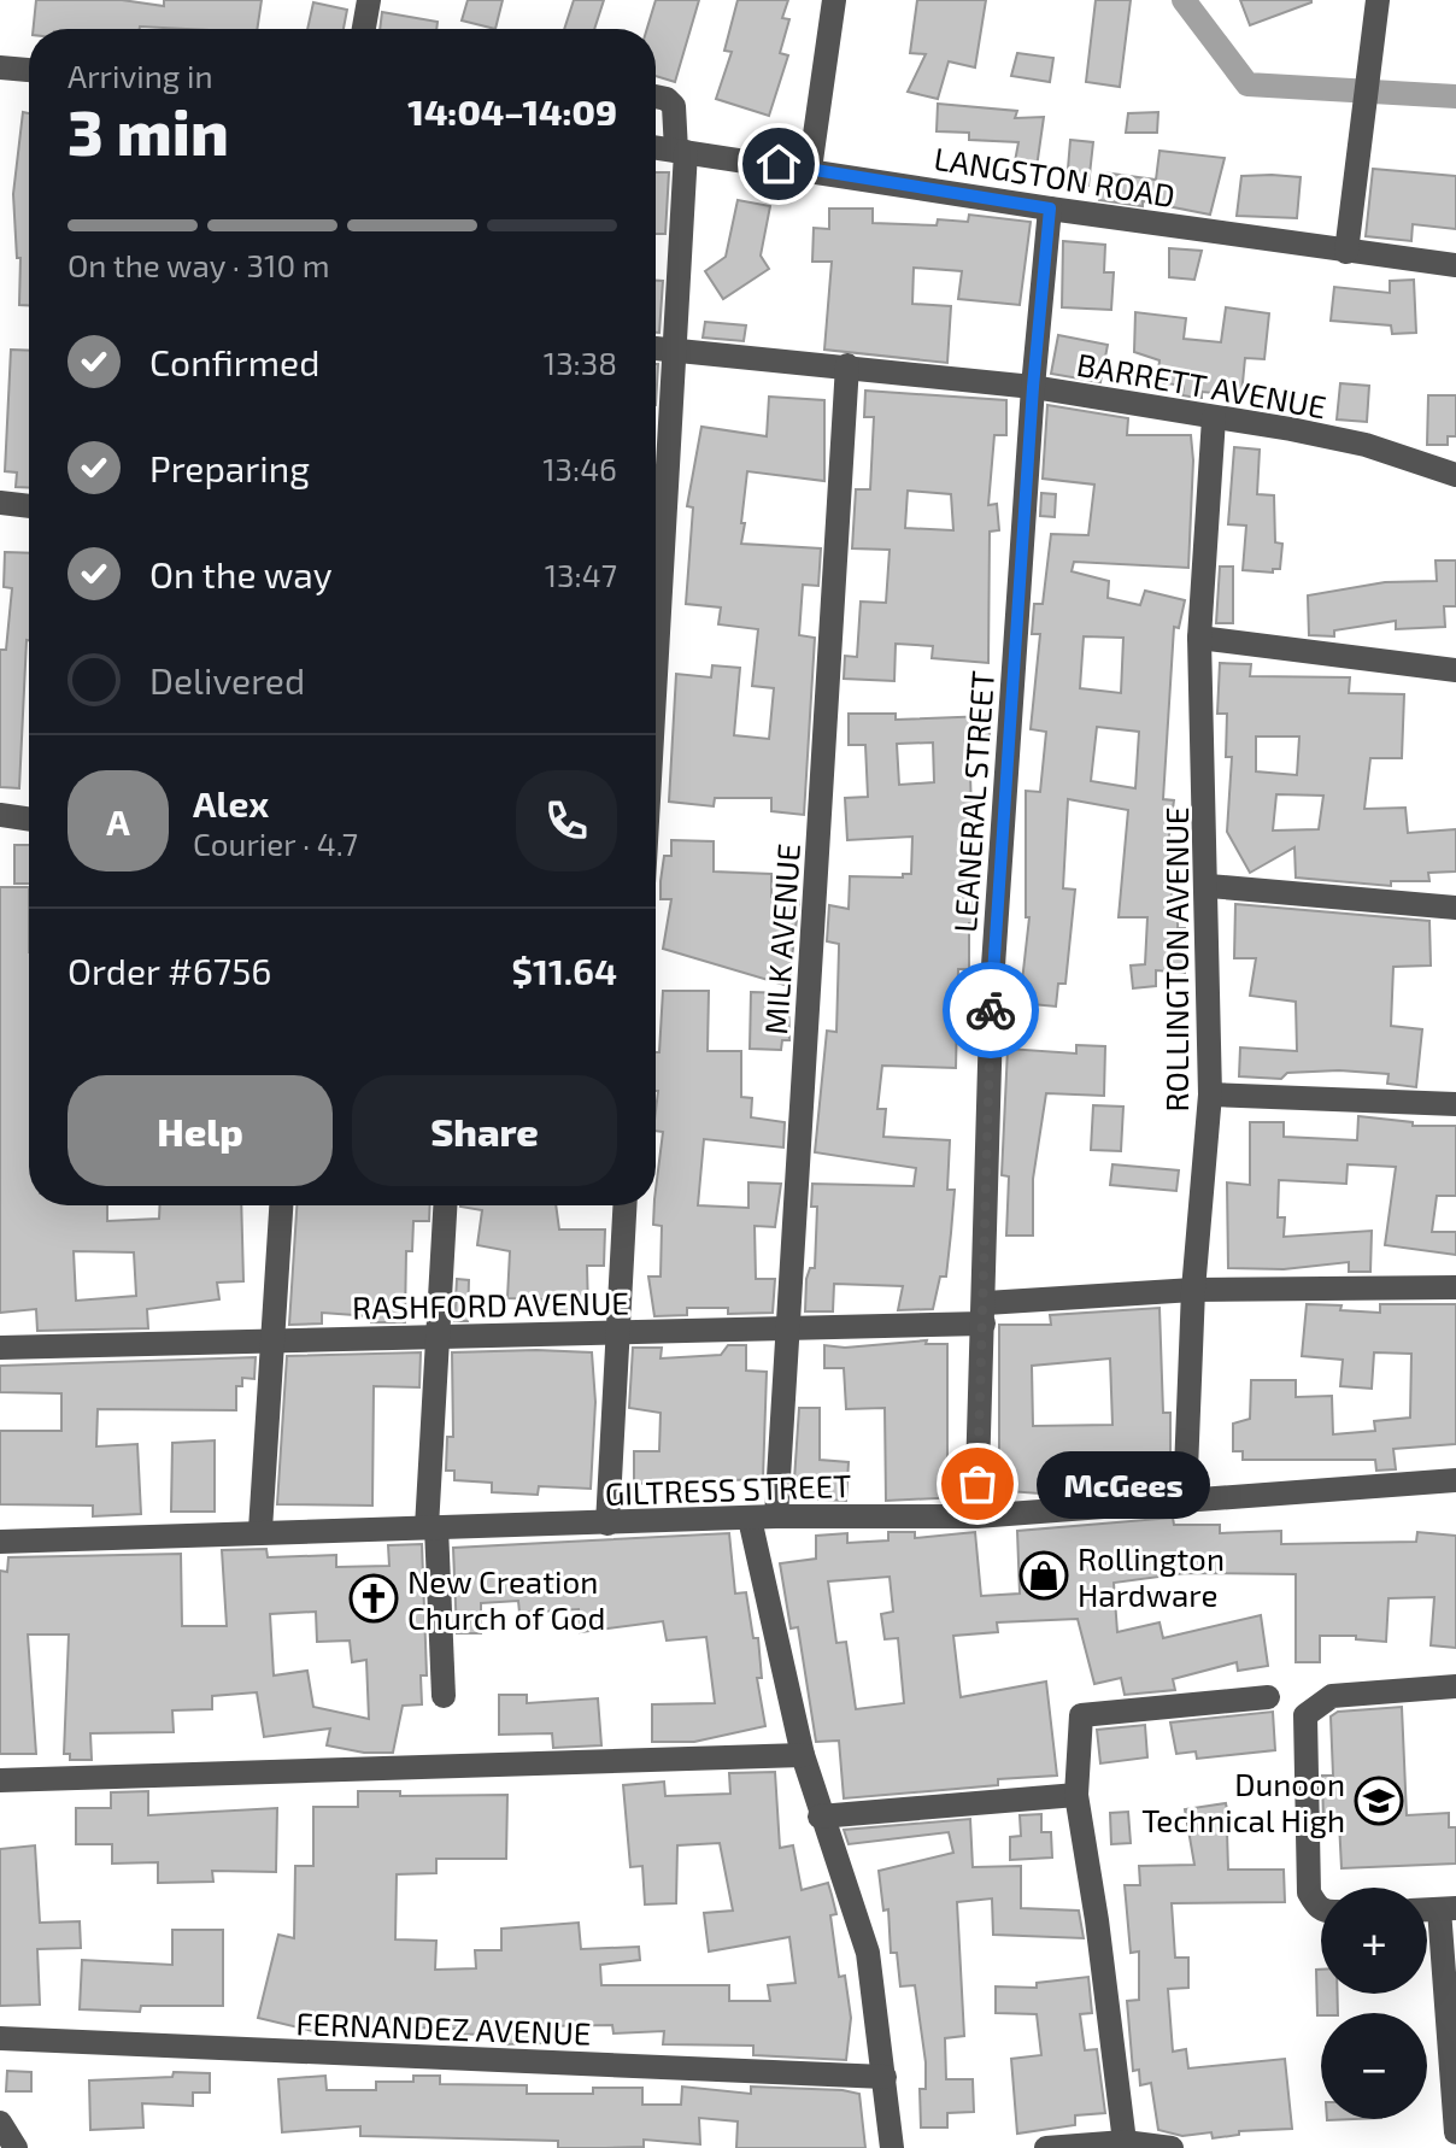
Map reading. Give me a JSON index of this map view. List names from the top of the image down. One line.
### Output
{"streets":{"street":["LANGSTON ROAD","BARRETT AVENUE","LEANERAL STREET","MILK AVENUE","ROLLINGTON AVENUE","RASHFORD AVENUE","GILTRESS STREET","FERNANDEZ AVENUE"]},"crossings":[["LANGSTON ROAD","LEANERAL STREET"],["BARRETT AVENUE","LEANERAL STREET"],["BARRETT AVENUE","MILK AVENUE"],["BARRETT AVENUE","ROLLINGTON AVENUE"],["LEANERAL STREET","RASHFORD AVENUE"],["LEANERAL STREET","GILTRESS STREET"],["MILK AVENUE","RASHFORD AVENUE"],["MILK AVENUE","GILTRESS STREET"],["ROLLINGTON AVENUE","RASHFORD AVENUE"],["ROLLINGTON AVENUE","GILTRESS STREET"]],"places":{"other":["McGees"],"shop":["Rollington Hardware"],"church":["New Creation Church of God"],"school or university":["Dunoon Technical High"]},"page":{"heading":["3 min","Arriving in","14:04–14:09"],"panel":["Alex","Courier · 4.7","Order #6756","$11.64"],"bar":"On the way · 310 m","list":[["Confirmed","13:38"],["Preparing","13:46"],["On the way","13:47"],"Delivered"],"round":"A","buttons":["Help","Share"],"bubble":"McGees","map_buttons":["+","−"]}}
